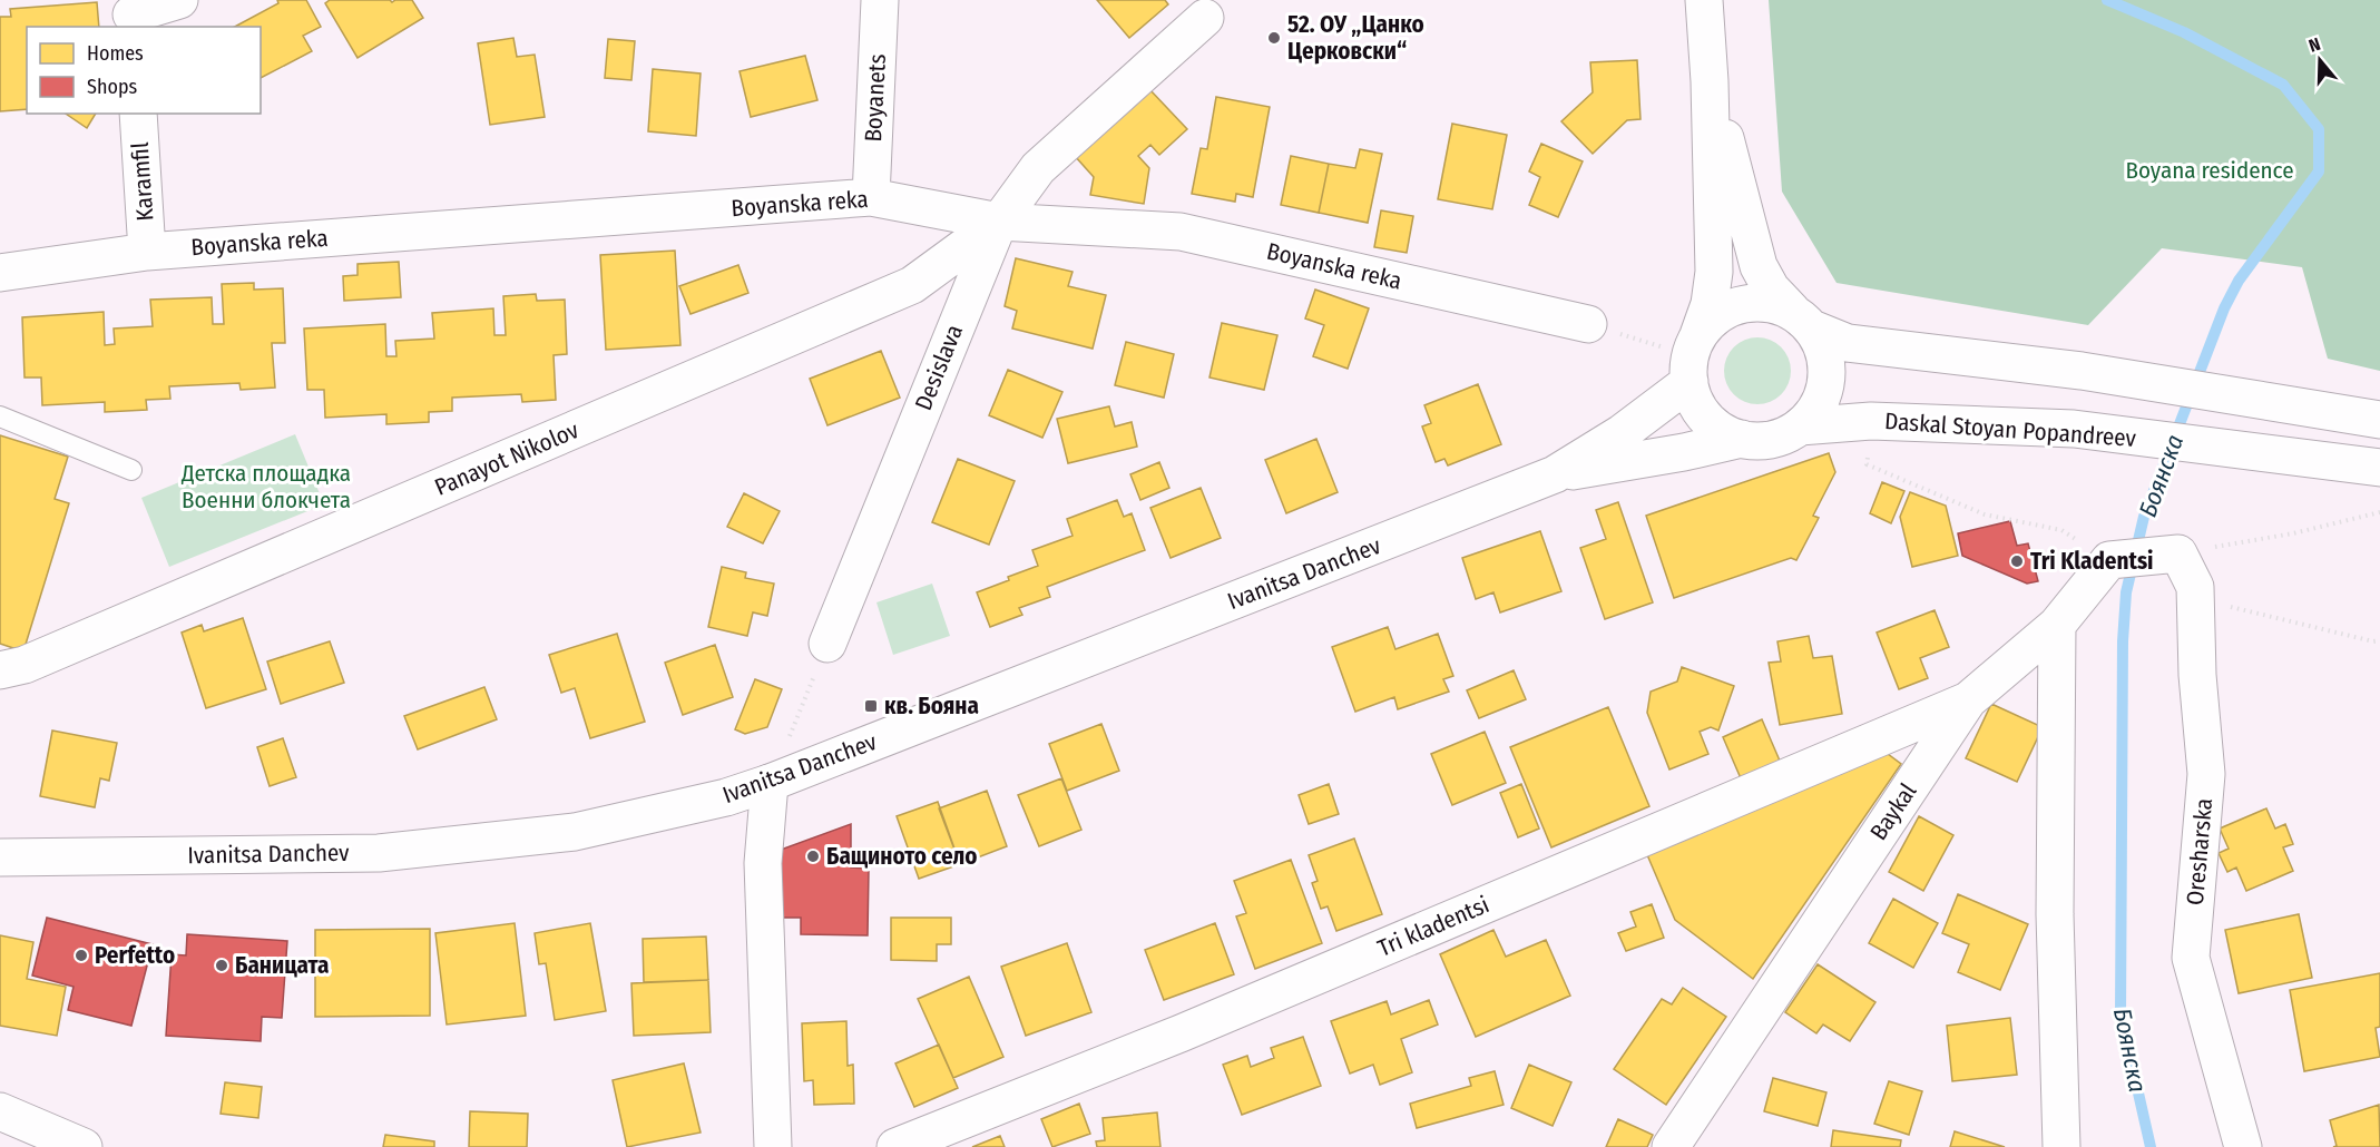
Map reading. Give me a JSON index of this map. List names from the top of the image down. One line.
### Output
{"streets":{"street":["Boyanets","Karamfil","Boyanska reka","Desislava","Daskal Stoyan Popandreev","Panayot Nikolov","Ivanitsa Danchev","Baykal","Oresharska","Tri kladentsi"]},"crossings":[["Boyanets","Boyanska reka"],["Karamfil","Boyanska reka"],["Boyanska reka","Desislava"],["Boyanska reka","Panayot Nikolov"],["Desislava","Panayot Nikolov"],["Daskal Stoyan Popandreev","Ivanitsa Danchev"],["Baykal","Tri kladentsi"]],"water":["Боянска"],"parks":["Boyana residence","Детска площадка Военни блокчета"],"places":{"other":["52. ОУ „Цанко Церковски“","Tri Kladentsi","Бащиното село","Perfetto","Баницата"],"transit":["кв. Бояна"]},"legend":["Homes","Shops"],"north":"top"}
